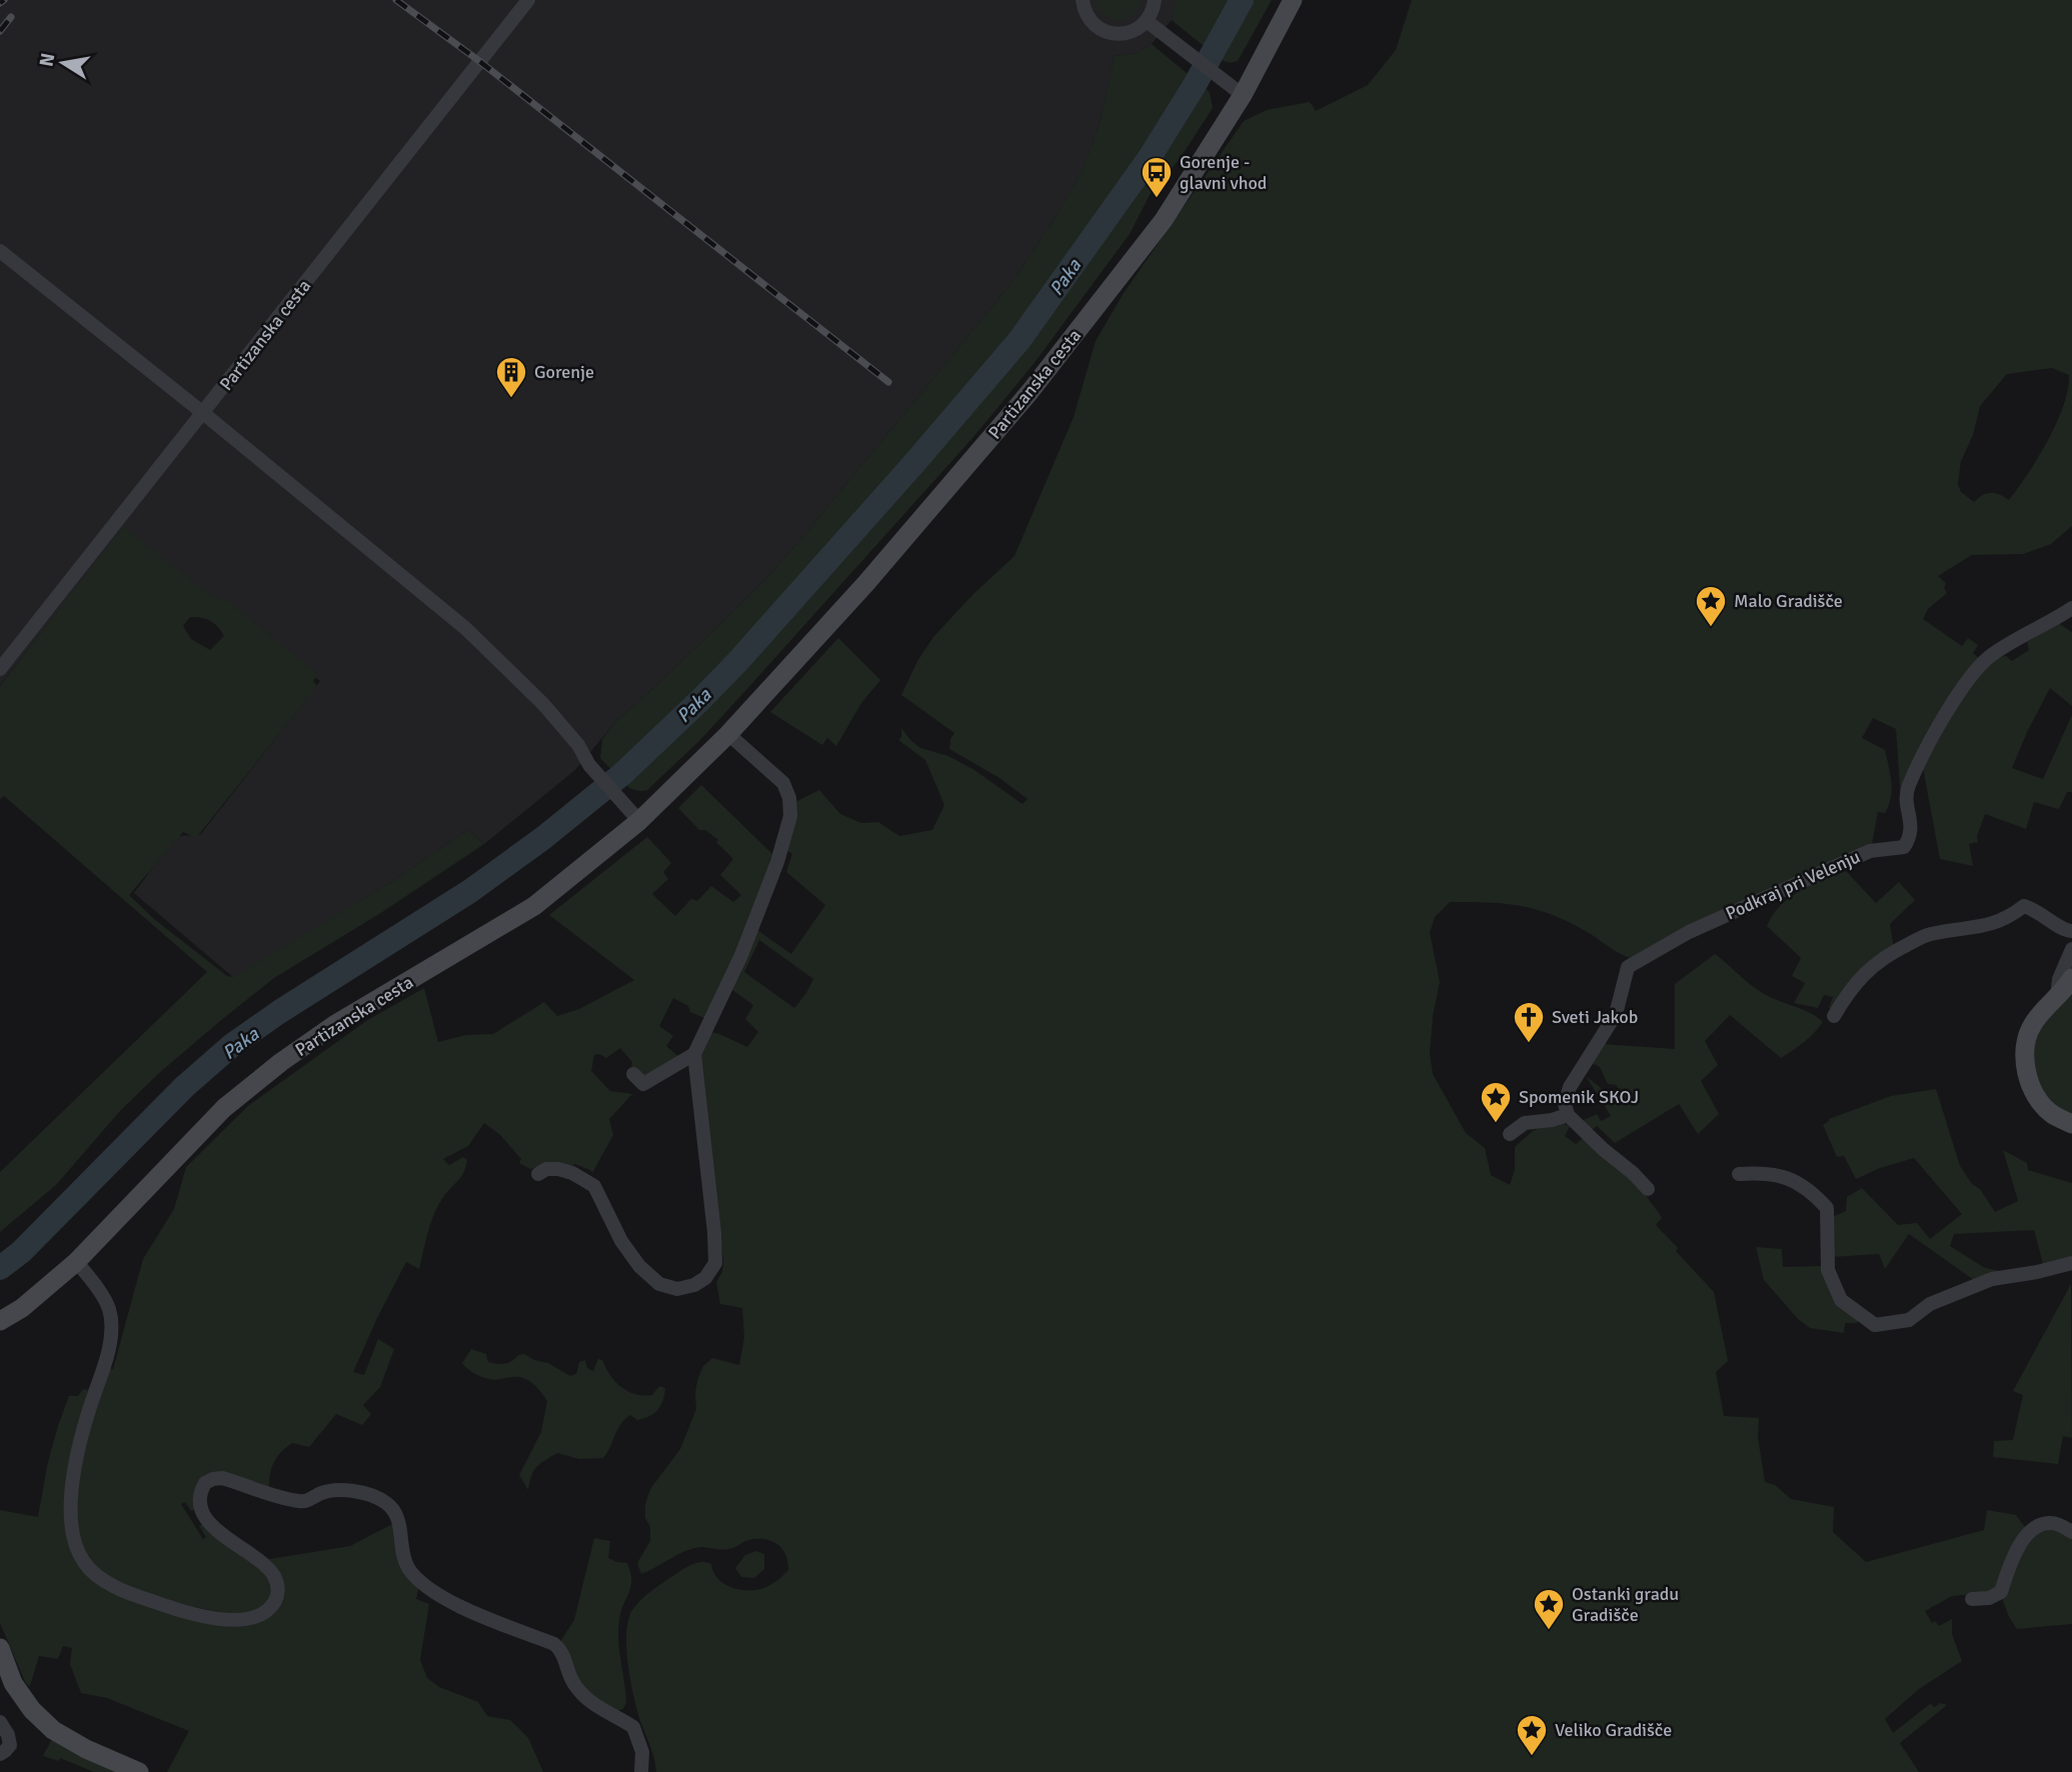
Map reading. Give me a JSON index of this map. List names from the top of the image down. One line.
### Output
{"streets":{"main road":["Partizanska cesta"],"street":["Podkraj pri Velenju"]},"water":["Paka"],"places":{"bus stop":["Gorenje - glavni vhod"],"building":["Gorenje"],"place":["Malo Gradišče","Spomenik SKOJ","Ostanki gradu Gradišče","Veliko Gradišče"],"church":["Sveti Jakob"]},"north":"left"}
